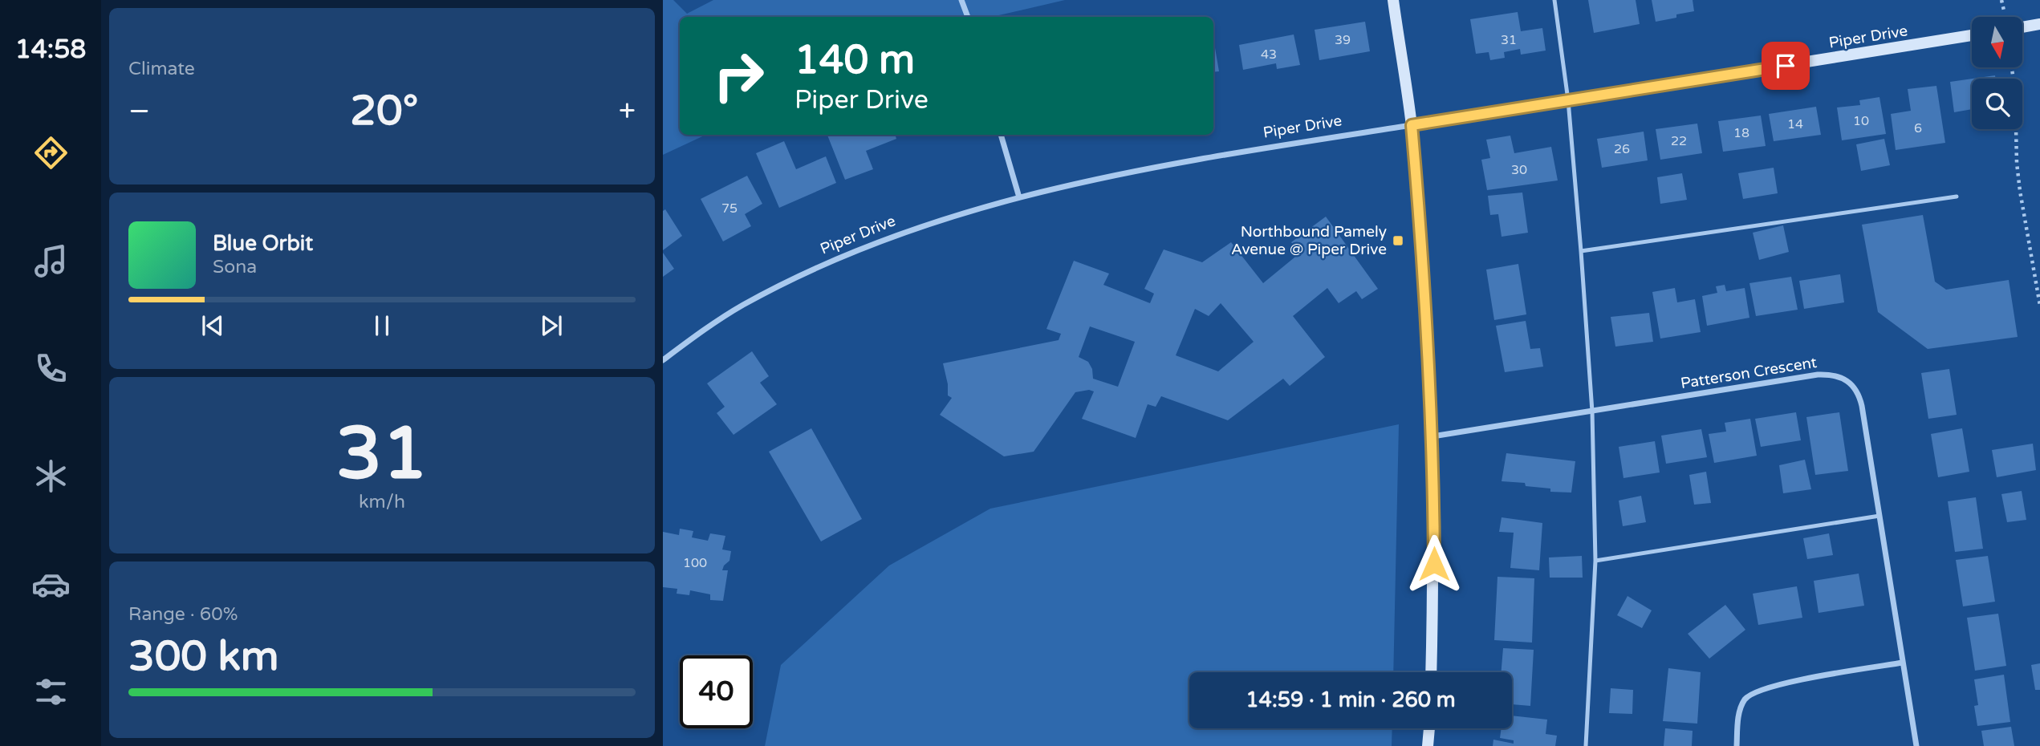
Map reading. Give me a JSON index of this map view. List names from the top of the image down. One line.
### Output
{"streets":{"street":["Piper Drive","Patterson Crescent"]},"places":{"transit":["Northbound Pamely Avenue @ Piper Drive"]},"house_numbers":["39","31","43","10","14","6","18","22","26","30","75","100"],"north":"bottom","page":{"tabs":"14:58","tile":["Climate",["31","km/h"],["Range · 60%","300 km"]],"turn":["140 m","Piper Drive"],"heat":["−","20°","+"],"song":["Blue Orbit","Sona"],"limit":"40","trip":"14:59 · 1 min · 260 m"}}
